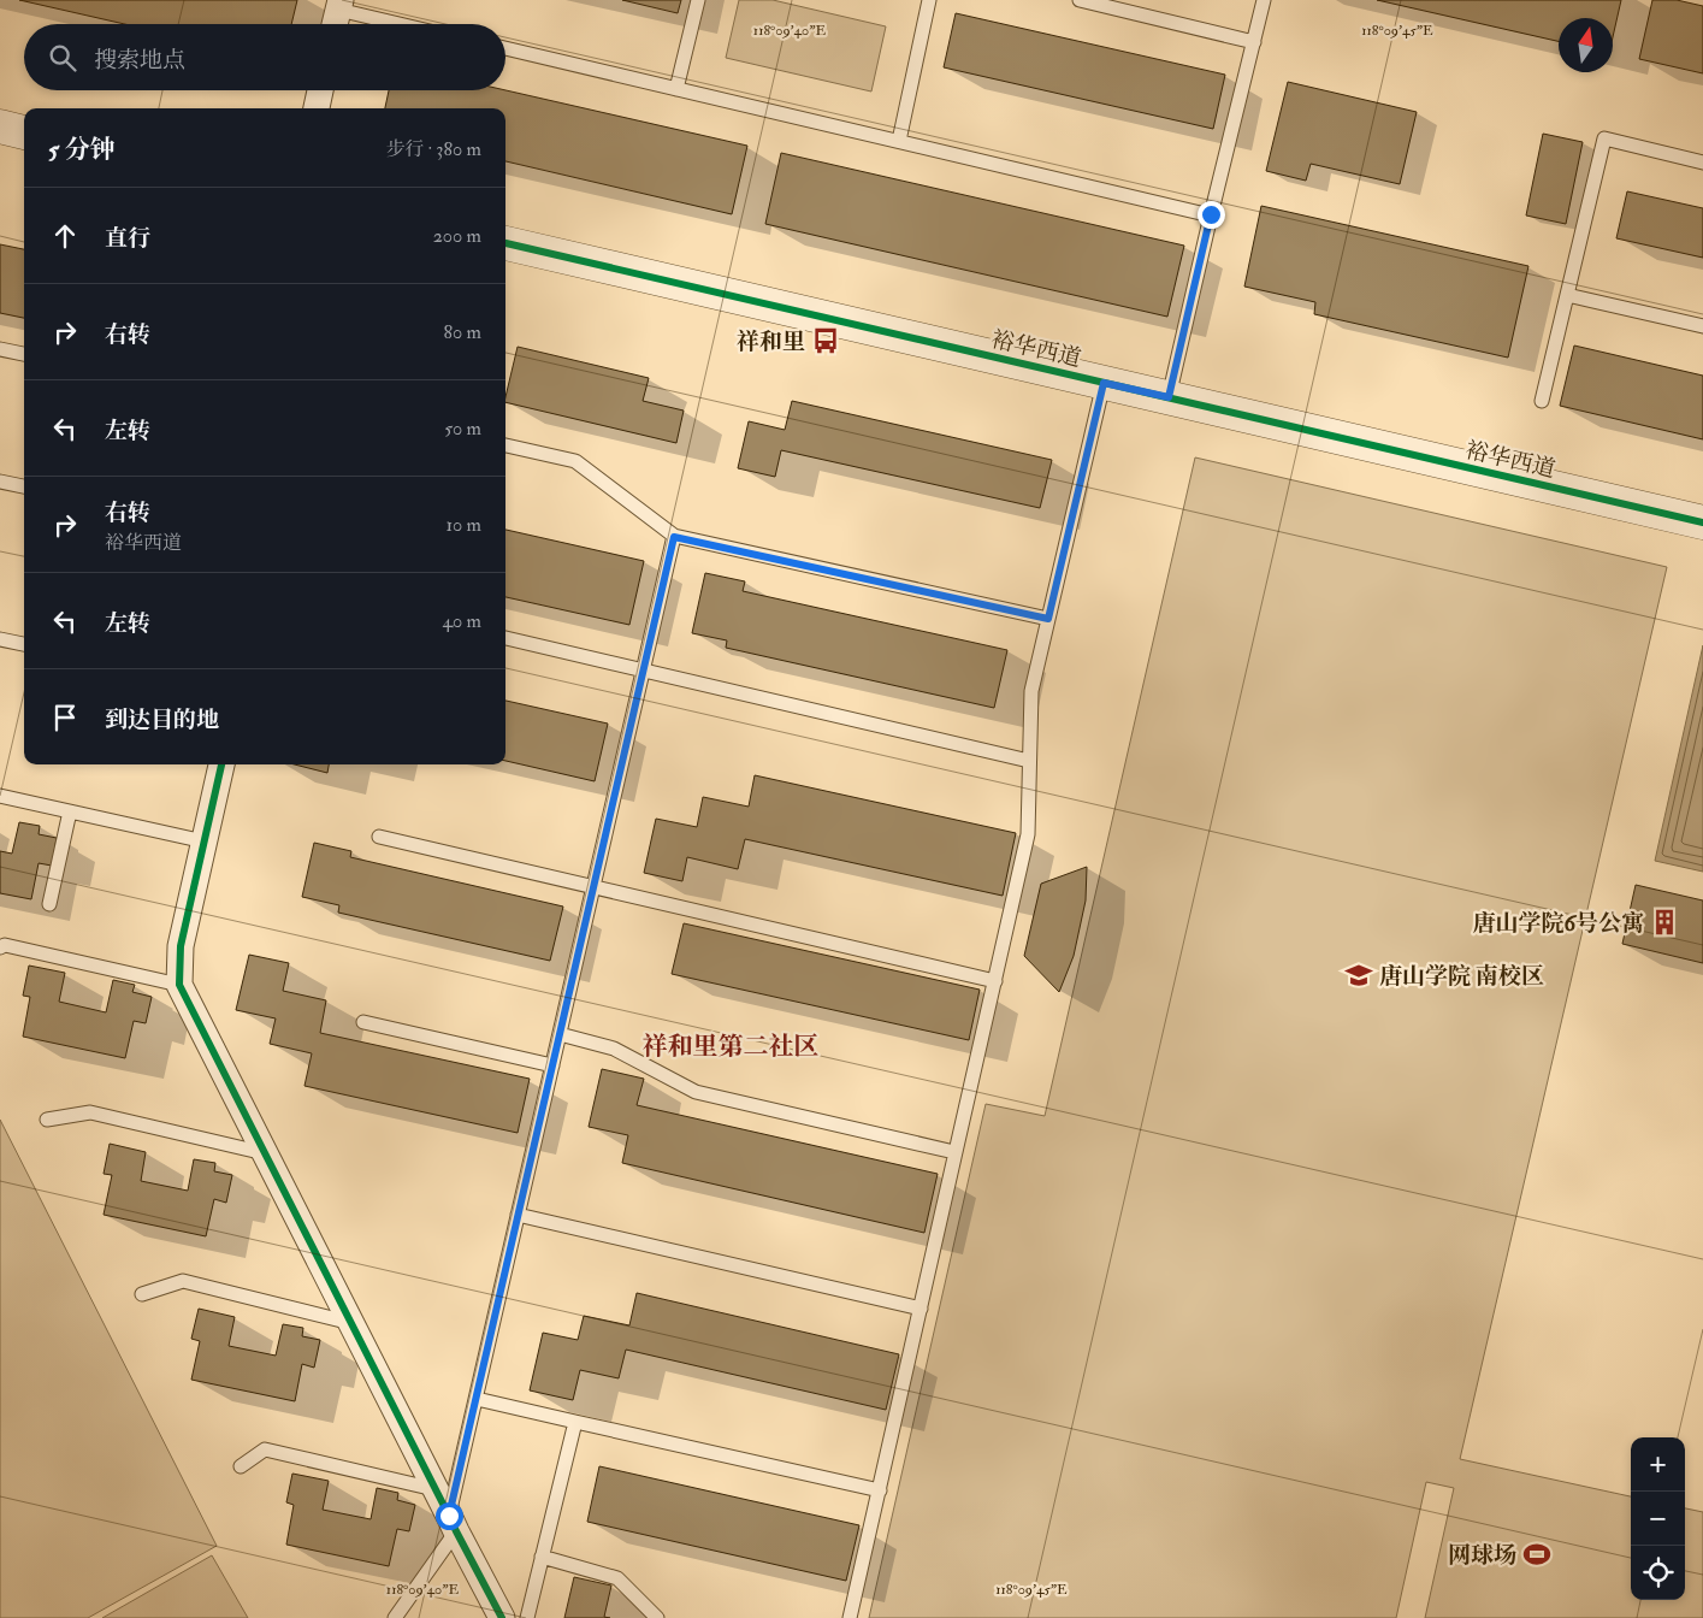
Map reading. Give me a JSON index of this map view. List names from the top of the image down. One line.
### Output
{"streets":{"street":["裕华西道"]},"districts":["祥和里第二社区"],"places":{"bus stop":["祥和里"],"building":["唐山学院6号公寓"],"school or university":["唐山学院 南校区"],"sports":["网球场"]},"north":"top","page":{"search":"搜索地点","heading":["5 分钟","步行 · 380 m"],"list":[["直行","200 m"],["右转","80 m"],["左转","50 m"],["右转","裕华西道","10 m"],["左转","40 m"],"到达目的地"],"map_buttons":["+","−"]},"coordinates":["118°09'40\"E","118°09'45\"E"]}
